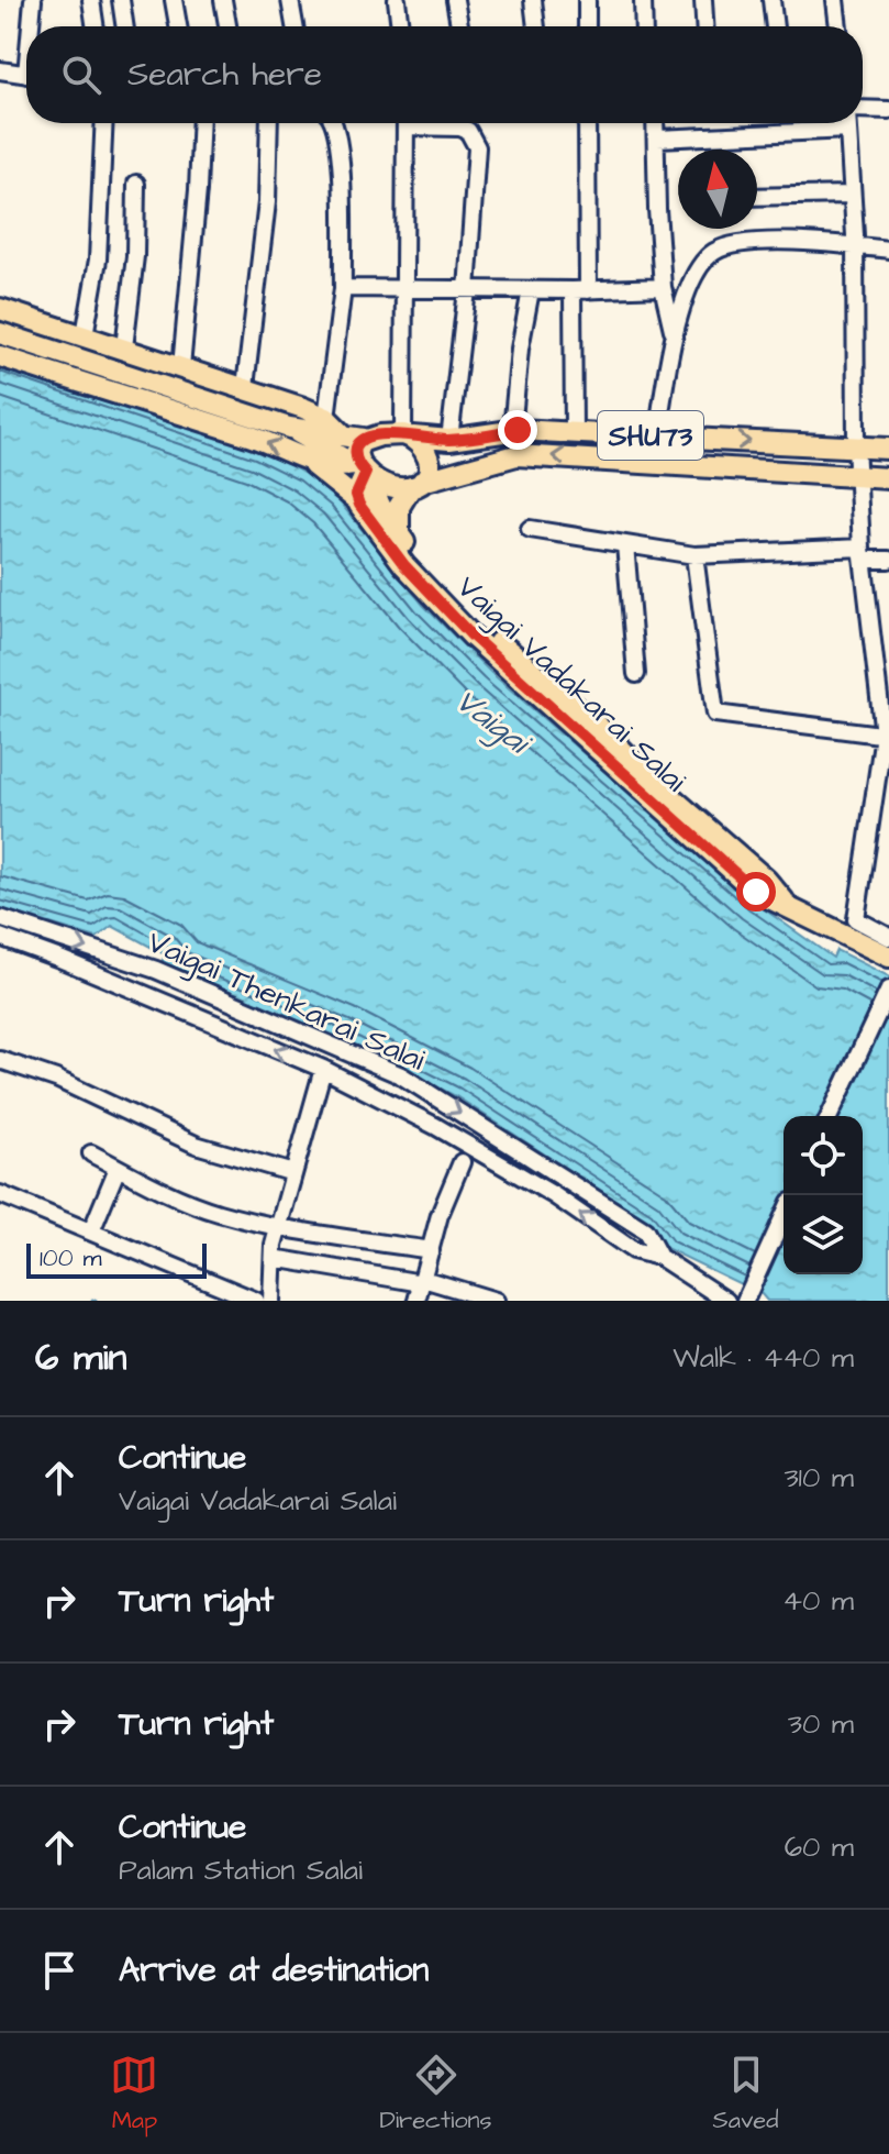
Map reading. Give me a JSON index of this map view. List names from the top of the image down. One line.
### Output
{"streets":{"main road":["SHU73","Vaigai Vadakarai Salai"],"street":["Vaigai Thenkarai Salai"]},"crossings":[["SHU73","Vaigai Vadakarai Salai"]],"water":["Vaigai"],"scale_bar":"100 m","north":"top","page":{"search":"Search here","scale":"100 m","heading":["6 min","Walk · 440 m"],"list":[["Continue","Vaigai Vadakarai Salai","310 m"],["Turn right","40 m"],["Turn right","30 m"],["Continue","Palam Station Salai","60 m"],"Arrive at destination"],"nav":["Map","Directions","Saved"]}}
